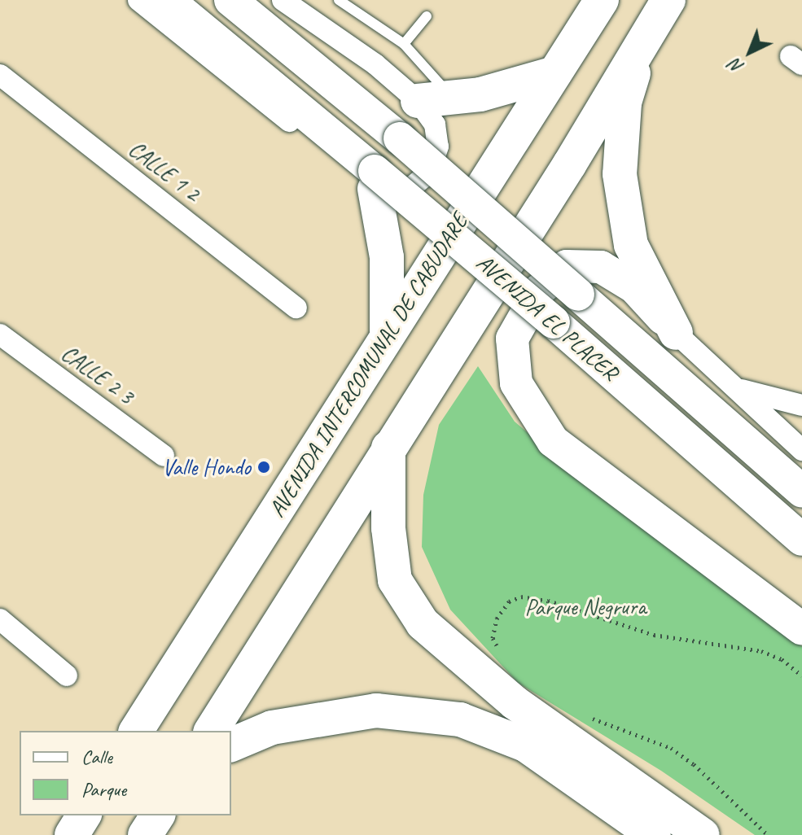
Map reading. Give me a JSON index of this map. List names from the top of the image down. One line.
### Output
{"streets":{"highway":["AVENIDA INTERCOMUNAL DE CABUDARE"],"main road":["AVENIDA EL PLACER"],"street":["CALLE 1 2","CALLE 2 3"]},"parks":["Parque Negrura"],"places":["Valle Hondo"],"legend":["Calle","Parque"],"north":"bottom left"}
